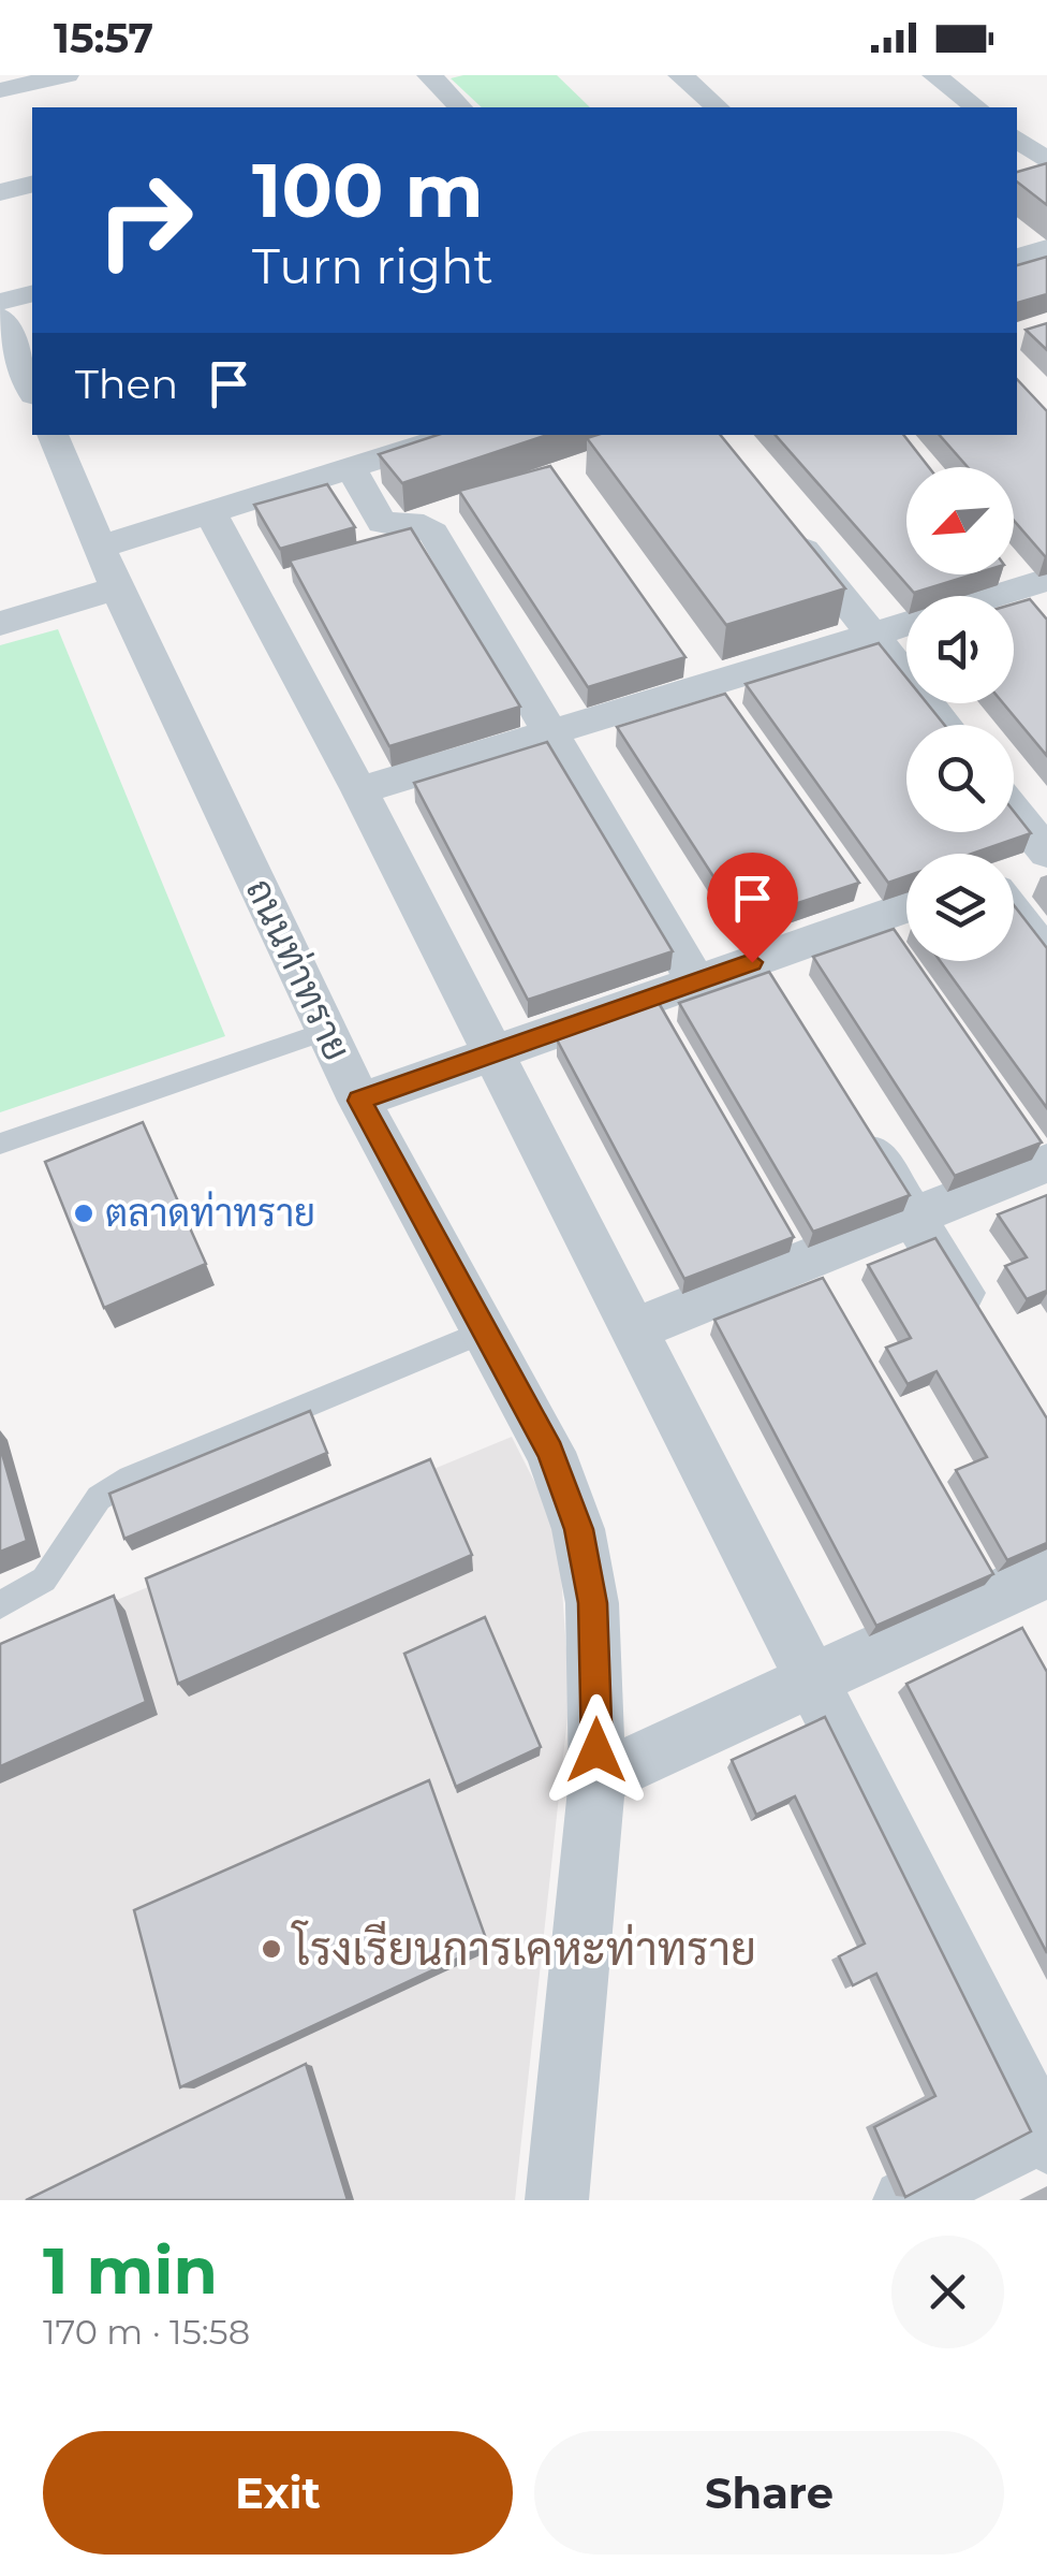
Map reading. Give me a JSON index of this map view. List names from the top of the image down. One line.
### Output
{"streets":{"street":["ถนนท่าทราย"]},"places":["ตลาดท่าทราย","โรงเรียนการเคหะท่าทราย"],"north":"bottom left","page":{"status":"15:57","turn":["100 m","Turn right"],"then":"Then","heading":["1 min","170 m · 15:58"],"buttons":["Exit","Share"]}}
